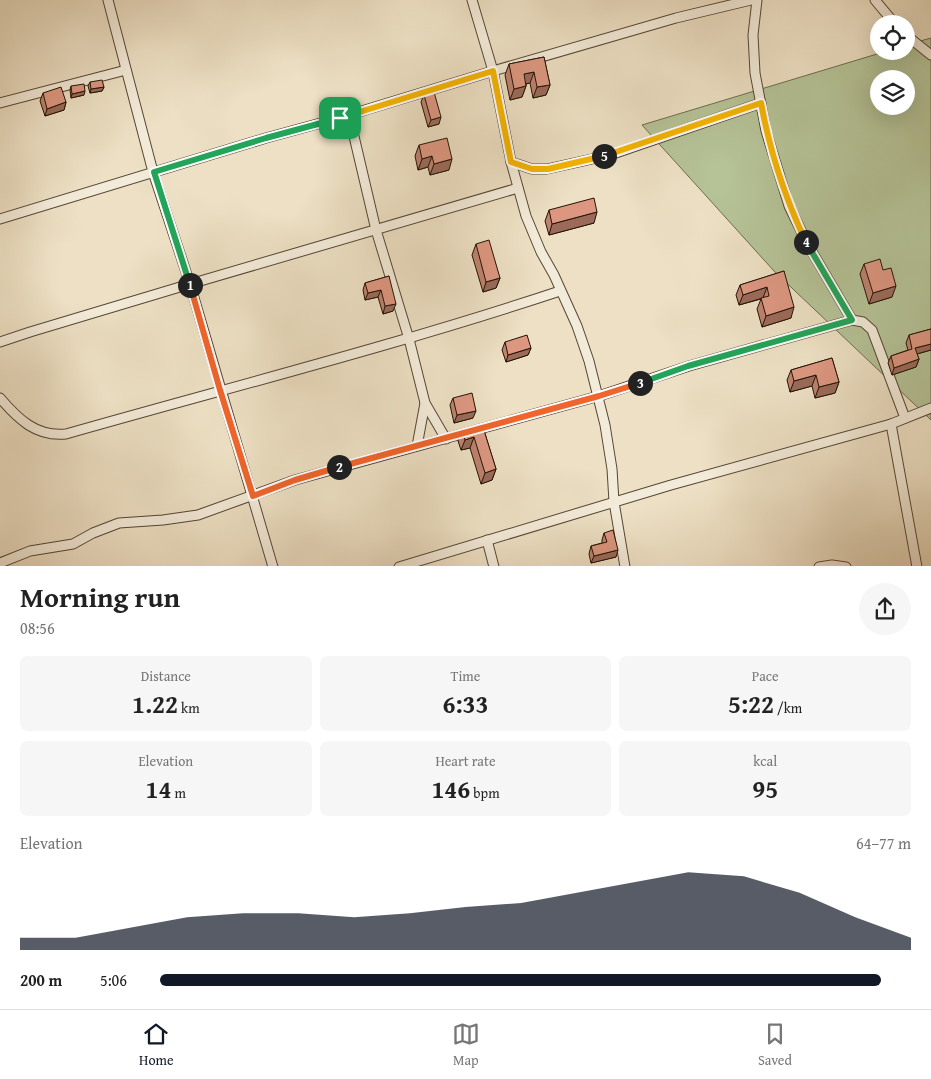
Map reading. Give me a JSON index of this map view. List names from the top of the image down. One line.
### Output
{"page":{"pins":["5","4","1","3","2"],"heading":["Morning run","08:56"],"stats":[["Distance","1.22 km"],["Time","6:33"],["Pace","5:22 /km"],["Elevation","14 m"],["Heart rate","146 bpm"],["kcal","95"]],"chart":["Elevation","64–77 m"],"list":[{"name":"200 m","note":"5:06"}],"tabs":["Home","Map","Saved"]}}
